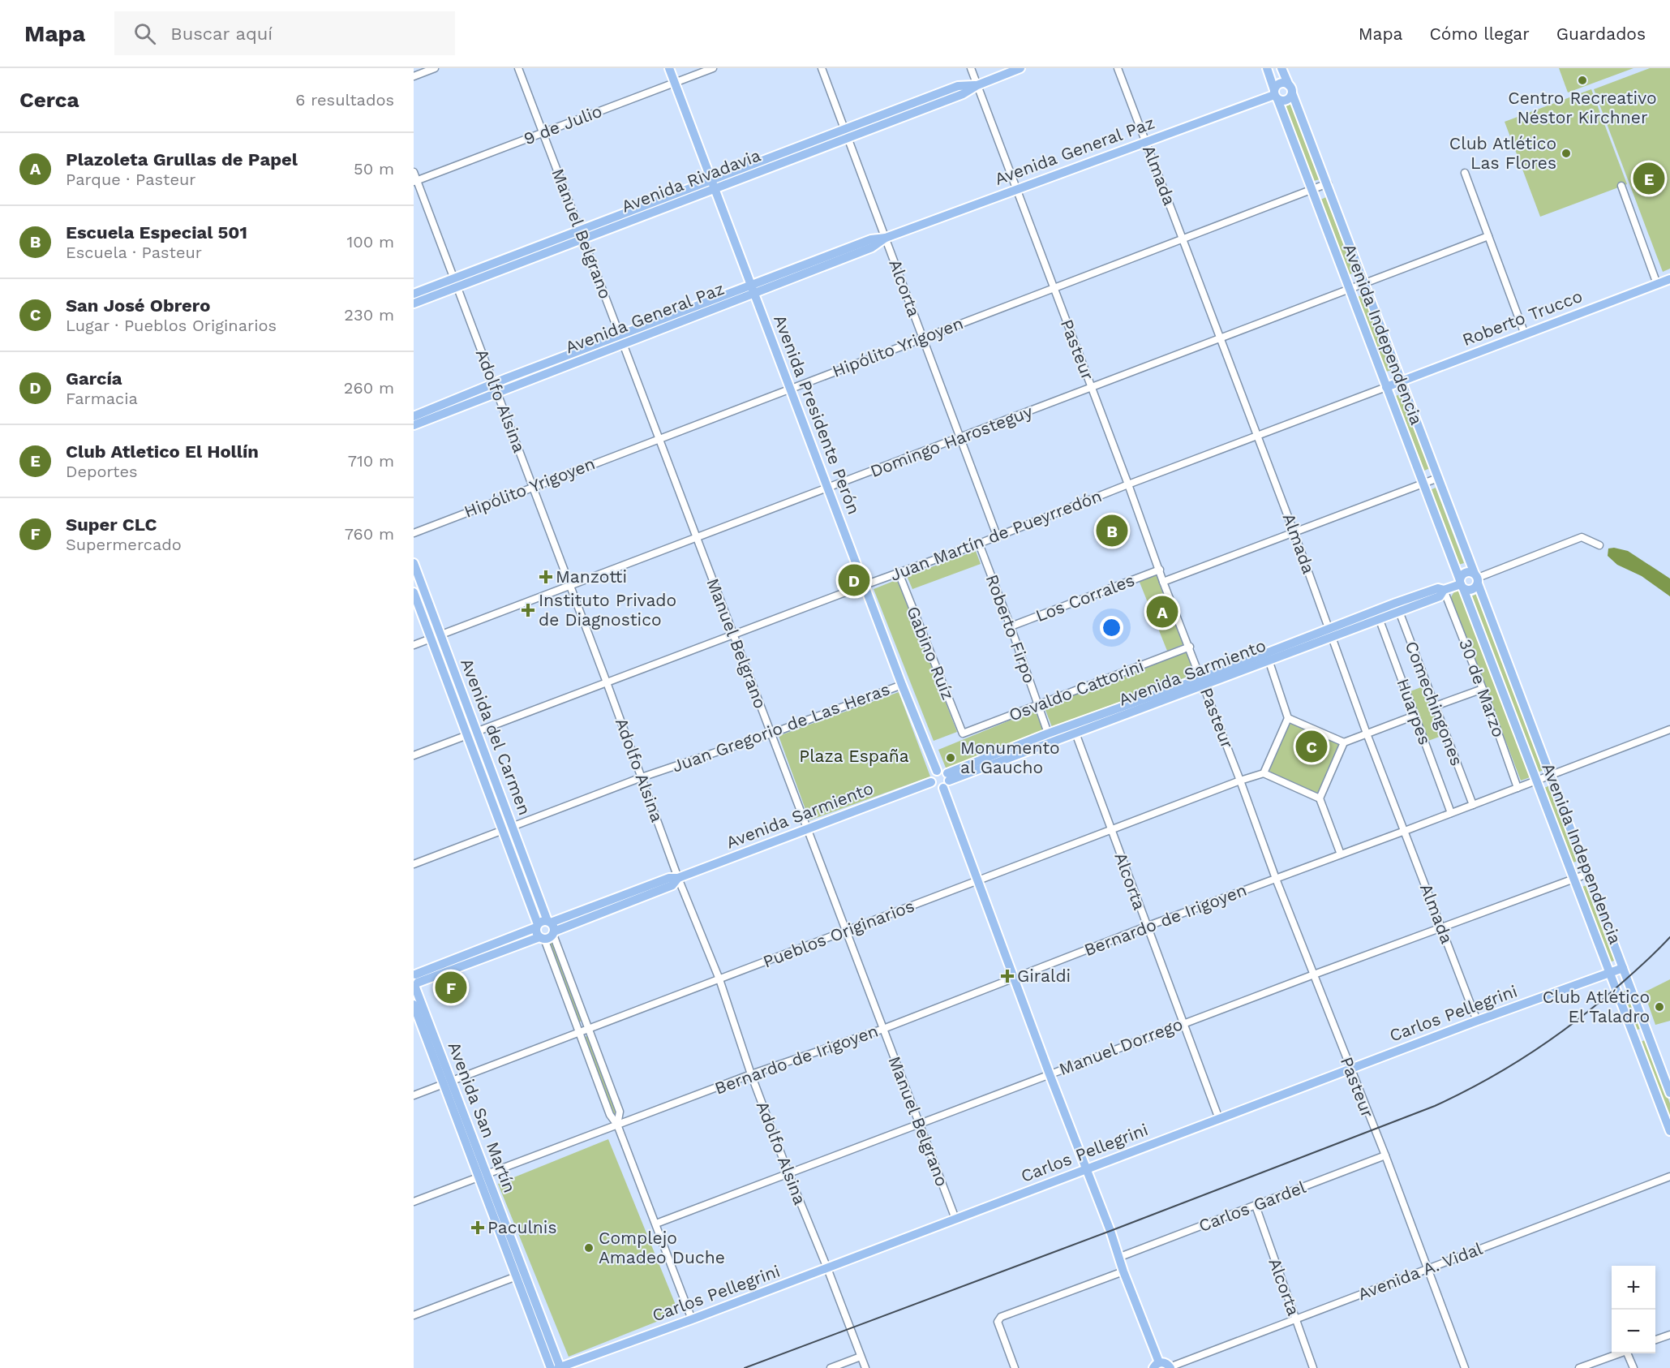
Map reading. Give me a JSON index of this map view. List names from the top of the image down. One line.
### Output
{"streets":{"main road":["Avenida General Paz","Avenida Rivadavia","Roberto Trucco","Avenida Independencia","Avenida Presidente Perón","Avenida Sarmiento","Avenida del Carmen","Carlos Pellegrini","Avenida San Martín"],"street":["9 de Julio","Almada","Manuel Belgrano","Alcorta","Hipólito Yrigoyen","Pasteur","Adolfo Alsina","Domingo Harosteguy","Juan Martín de Pueyrredón","Los Corrales","Roberto Firpo","Gabino Ruíz","30 de Marzo","Osvaldo Cattorini","Comechingones","Huarpes","Juan Gregorio de Las Heras","Bernardo de Irigoyen","Pueblos Originarios","Manuel Dorrego","Carlos Gardel","Avenida A. Vidal"]},"crossings":[["9 de Julio","Manuel Belgrano"],["9 de Julio","Adolfo Alsina"],["9 de Julio","Avenida Presidente Perón"],["Avenida General Paz","Almada"],["Avenida General Paz","Manuel Belgrano"],["Avenida General Paz","Alcorta"],["Avenida General Paz","Avenida Independencia"],["Avenida General Paz","Pasteur"],["Avenida General Paz","Adolfo Alsina"],["Avenida General Paz","Avenida Presidente Perón"],["Almada","Hipólito Yrigoyen"],["Almada","Domingo Harosteguy"],["Almada","Juan Martín de Pueyrredón"],["Almada","Avenida Sarmiento"],["Almada","Bernardo de Irigoyen"],["Almada","Carlos Pellegrini"],["Almada","Manuel Dorrego"],["Avenida Rivadavia","Manuel Belgrano"],["Avenida Rivadavia","Alcorta"],["Avenida Rivadavia","Pasteur"],["Avenida Rivadavia","Adolfo Alsina"],["Avenida Rivadavia","Avenida Presidente Perón"],["Manuel Belgrano","Hipólito Yrigoyen"],["Manuel Belgrano","Domingo Harosteguy"],["Manuel Belgrano","Juan Martín de Pueyrredón"],["Manuel Belgrano","Avenida Sarmiento"],["Manuel Belgrano","Juan Gregorio de Las Heras"],["Manuel Belgrano","Bernardo de Irigoyen"],["Manuel Belgrano","Pueblos Originarios"],["Manuel Belgrano","Carlos Pellegrini"],["Manuel Belgrano","Manuel Dorrego"],["Alcorta","Hipólito Yrigoyen"],["Alcorta","Domingo Harosteguy"],["Alcorta","Juan Martín de Pueyrredón"],["Alcorta","Avenida Sarmiento"],["Alcorta","Bernardo de Irigoyen"],["Alcorta","Pueblos Originarios"],["Alcorta","Carlos Pellegrini"],["Alcorta","Manuel Dorrego"],["Alcorta","Carlos Gardel"],["Alcorta","Avenida A. Vidal"],["Roberto Trucco","Avenida Independencia"],["Roberto Trucco","Juan Martín de Pueyrredón"],["Avenida Independencia","Hipólito Yrigoyen"],["Avenida Independencia","Domingo Harosteguy"],["Avenida Independencia","Juan Martín de Pueyrredón"],["Avenida Independencia","Avenida Sarmiento"],["Avenida Independencia","Bernardo de Irigoyen"],["Avenida Independencia","Carlos Pellegrini"],["Avenida Independencia","Manuel Dorrego"],["Hipólito Yrigoyen","Pasteur"],["Hipólito Yrigoyen","Adolfo Alsina"],["Hipólito Yrigoyen","Avenida Presidente Perón"],["Pasteur","Domingo Harosteguy"],["Pasteur","Juan Martín de Pueyrredón"],["Pasteur","Los Corrales"],["Pasteur","Avenida Sarmiento"],["Pasteur","Osvaldo Cattorini"],["Pasteur","Bernardo de Irigoyen"],["Pasteur","Pueblos Originarios"],["Pasteur","Carlos Pellegrini"],["Pasteur","Manuel Dorrego"],["Pasteur","Carlos Gardel"],["Pasteur","Avenida A. Vidal"],["Adolfo Alsina","Domingo Harosteguy"],["Adolfo Alsina","Juan Martín de Pueyrredón"],["Adolfo Alsina","Avenida Sarmiento"],["Adolfo Alsina","Juan Gregorio de Las Heras"],["Adolfo Alsina","Bernardo de Irigoyen"],["Adolfo Alsina","Pueblos Originarios"],["Adolfo Alsina","Carlos Pellegrini"],["Adolfo Alsina","Manuel Dorrego"],["Avenida Presidente Perón","Domingo Harosteguy"],["Avenida Presidente Perón","Juan Martín de Pueyrredón"],["Avenida Presidente Perón","Avenida Sarmiento"],["Avenida Presidente Perón","Juan Gregorio de Las Heras"],["Domingo Harosteguy","Avenida del Carmen"],["Juan Martín de Pueyrredón","Roberto Firpo"],["Juan Martín de Pueyrredón","Gabino Ruíz"],["Juan Martín de Pueyrredón","Avenida del Carmen"],["Los Corrales","Roberto Firpo"],["Roberto Firpo","Avenida Sarmiento"],["Roberto Firpo","Osvaldo Cattorini"],["Gabino Ruíz","Osvaldo Cattorini"],["Avenida Sarmiento","30 de Marzo"],["Avenida Sarmiento","Comechingones"],["Avenida Sarmiento","Huarpes"],["Avenida Sarmiento","Avenida del Carmen"],["30 de Marzo","Bernardo de Irigoyen"],["Comechingones","Bernardo de Irigoyen"],["Huarpes","Bernardo de Irigoyen"],["Juan Gregorio de Las Heras","Avenida del Carmen"],["Bernardo de Irigoyen","Avenida San Martín"],["Pueblos Originarios","Avenida San Martín"],["Carlos Pellegrini","Avenida San Martín"]],"parks":["Plaza España"],"places":{"other":["Centro Recreativo Néstor Kirchner","Club Atlético Las Flores","Monumento al Gaucho","Club Atlético El Taladro","Complejo Amadeo Duche"],"health":["Manzotti","Instituto Privado de Diagnostico","Giraldi","Paculnis"]},"page":{"header":"Mapa","search":"Buscar aquí","nav":["Mapa","Cómo llegar","Guardados"],"heading":["Cerca","6 resultados"],"list":[{"mark":"A","name":"Plazoleta Grullas de Papel","note":"Parque · Pasteur","value":"50 m"},{"mark":"B","name":"Escuela Especial 501","note":"Escuela · Pasteur","value":"100 m"},{"mark":"C","name":"San José Obrero","note":"Lugar · Pueblos Originarios","value":"230 m"},{"mark":"D","name":"García","note":"Farmacia","value":"260 m"},{"mark":"E","name":"Club Atletico El Hollín","note":"Deportes","value":"710 m"},{"mark":"F","name":"Super CLC","note":"Supermercado","value":"760 m"}],"pins":["E","B","D","A","C","F"],"map_buttons":["+","−"]}}
